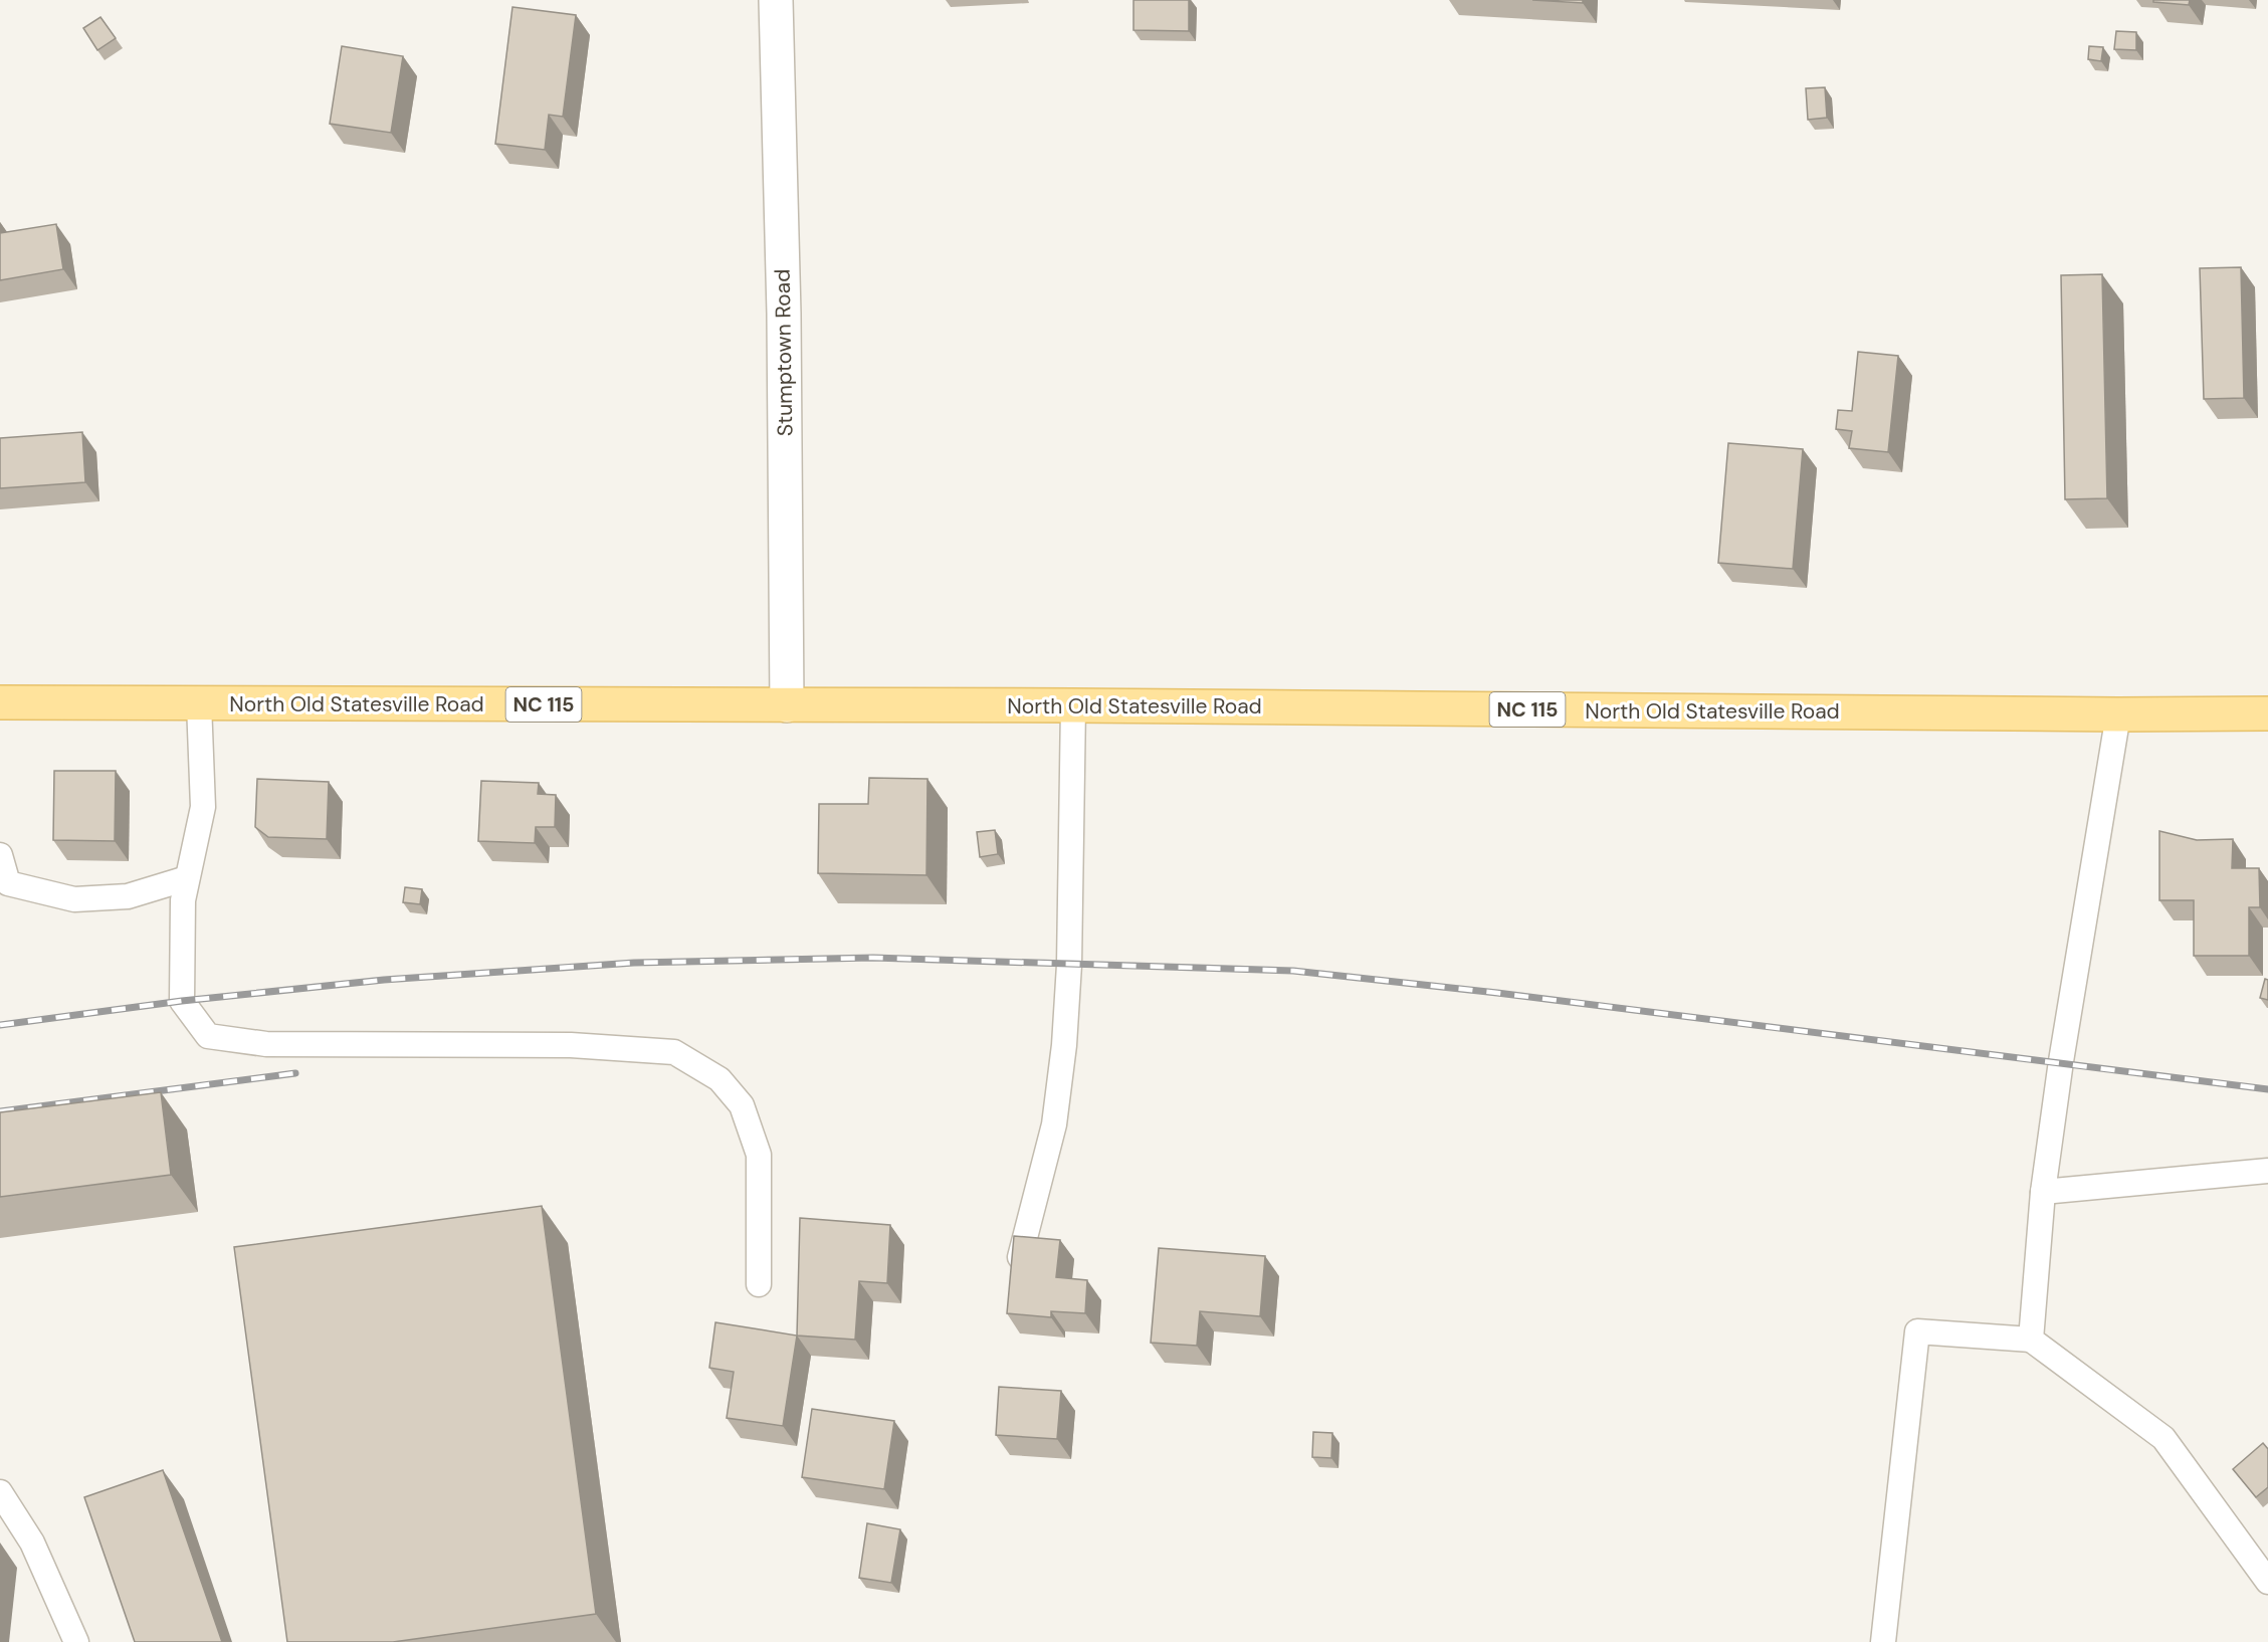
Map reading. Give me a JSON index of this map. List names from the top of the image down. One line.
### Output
{"streets":{"main road":["North Old Statesville Road","NC 115"],"street":["Stumptown Road"]},"crossings":[["Stumptown Road","North Old Statesville Road"]]}
